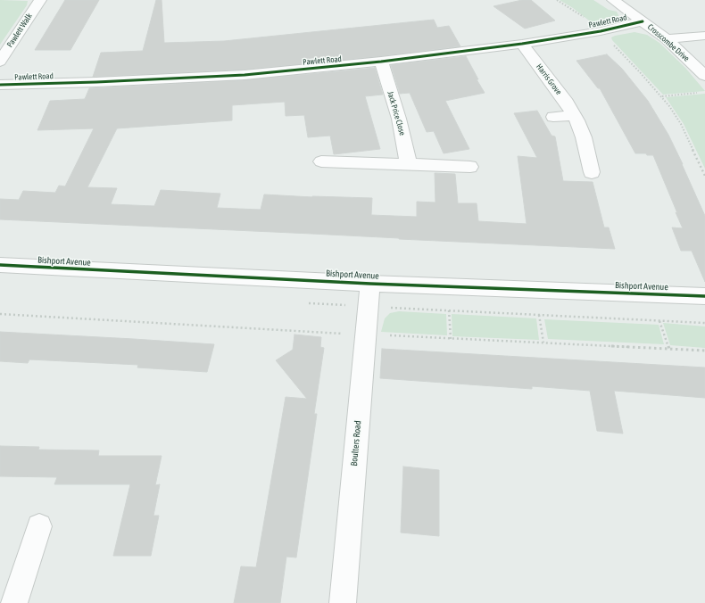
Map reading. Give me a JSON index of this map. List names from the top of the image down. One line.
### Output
{"streets":{"street":["Pawlett Road","Pawlett Walk","Crosscombe Drive","Harris Grove","Jack Price Close","Bishport Avenue","Boulters Road"]},"crossings":[["Pawlett Road","Crosscombe Drive"],["Pawlett Road","Harris Grove"],["Pawlett Road","Jack Price Close"],["Bishport Avenue","Boulters Road"]]}
